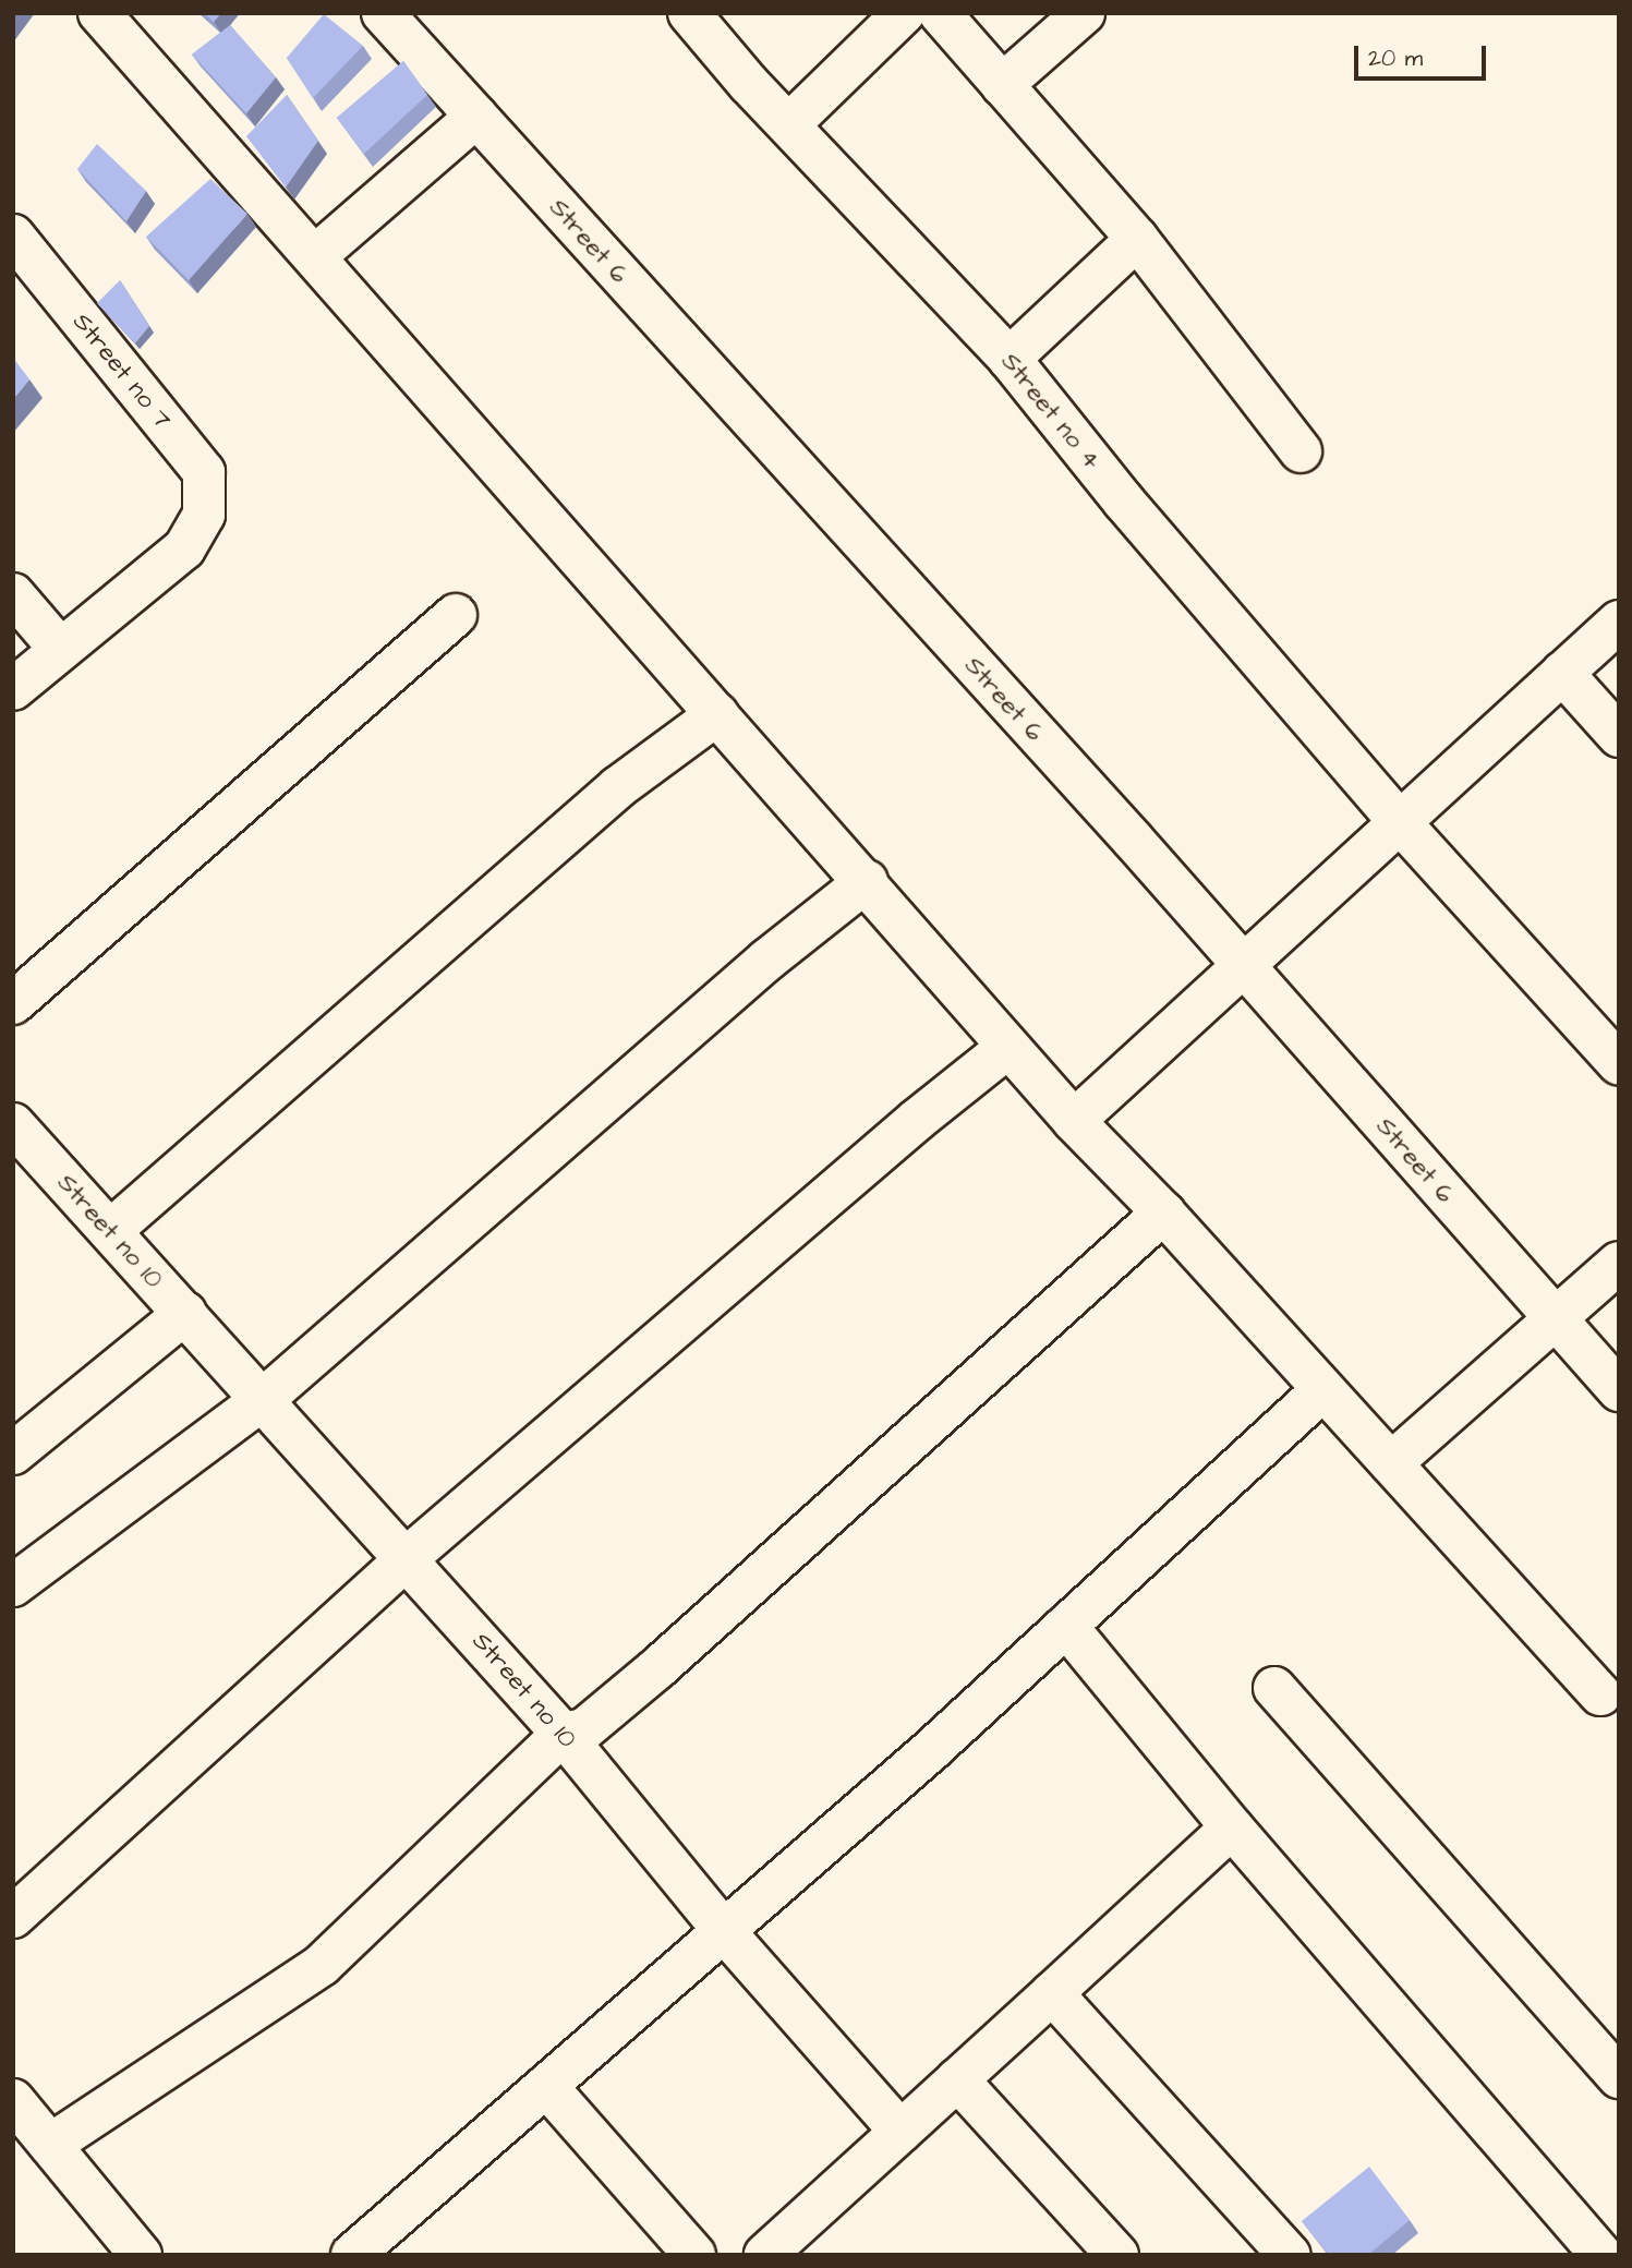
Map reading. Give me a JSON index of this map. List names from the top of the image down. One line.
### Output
{"streets":{"street":["Street 6","Street no 7","Street no 4","Street no 10"]},"scale_bar":"20 m"}
